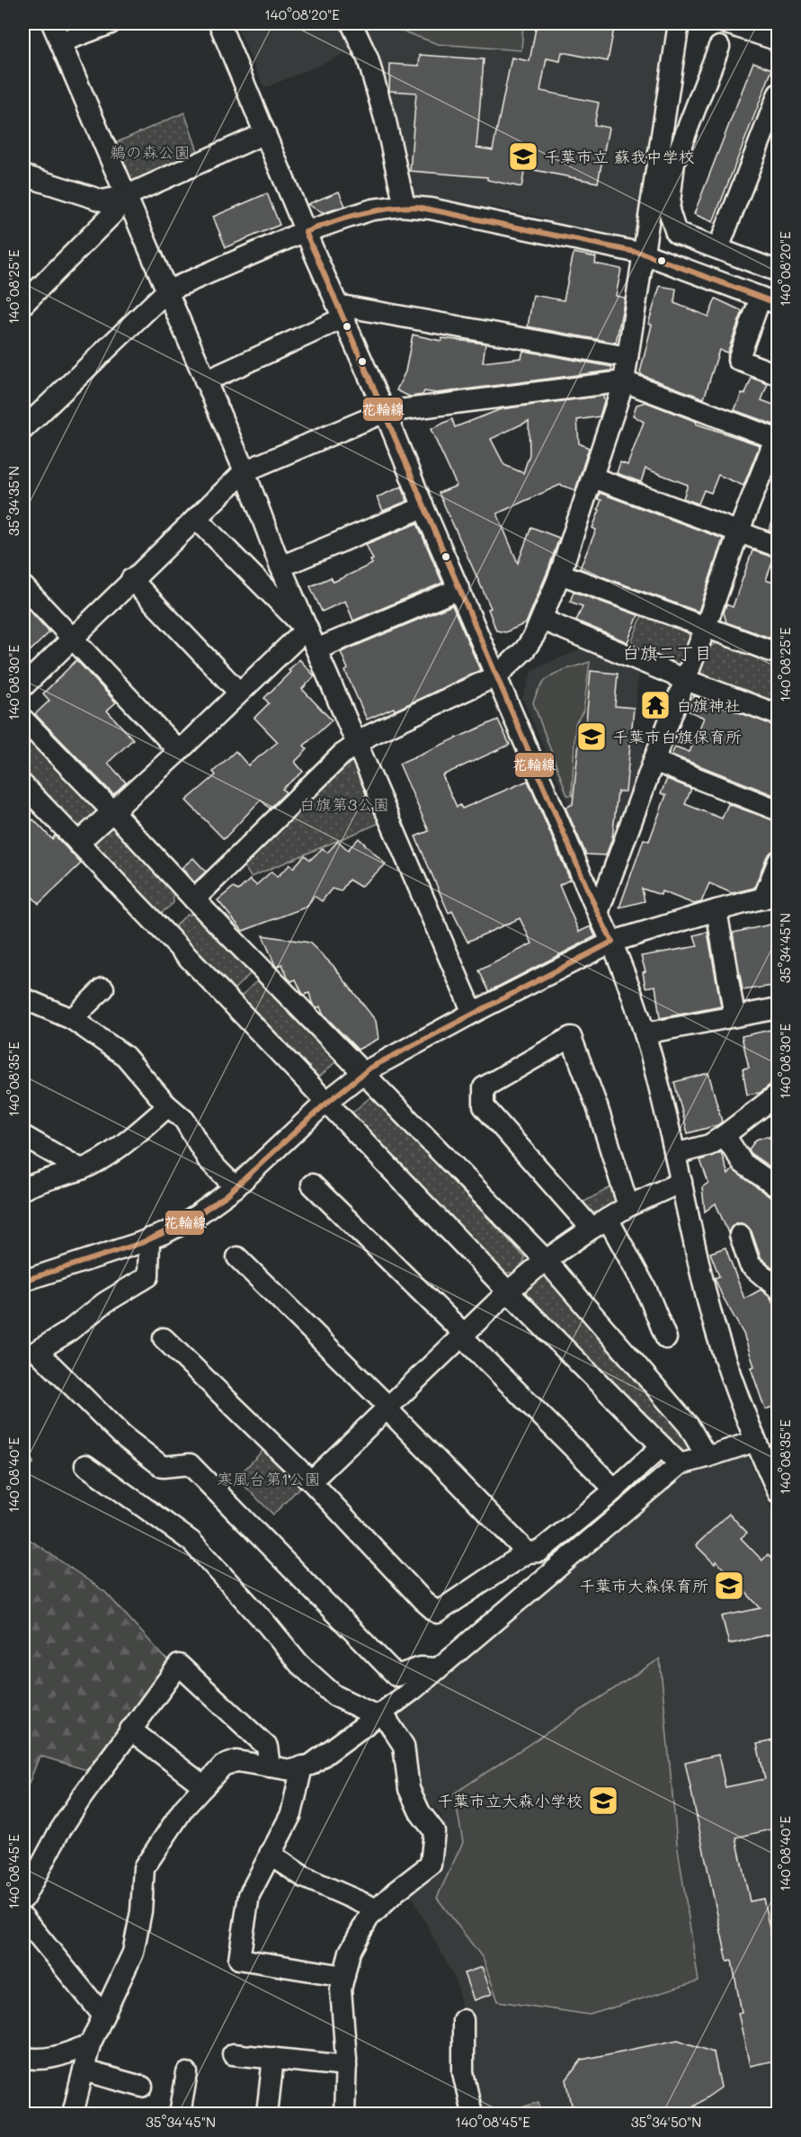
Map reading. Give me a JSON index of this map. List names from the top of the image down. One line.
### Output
{"districts":["白旗二丁目"],"parks":["鵜の森公園","白旗第3公園","寒風台第1公園"],"places":{"school or university":["千葉市立 蘇我中学校","千葉市白旗保育所","千葉市大森保育所","千葉市立大森小学校"],"temple":["白旗神社"]},"lines":["transit line 花輪線"],"coordinates":["140°08'20\"E","140°08'25\"E","35°34'35\"N","140°08'30\"E","35°34'45\"N","140°08'35\"E","140°08'40\"E","140°08'45\"E","35°34'50\"N"]}
